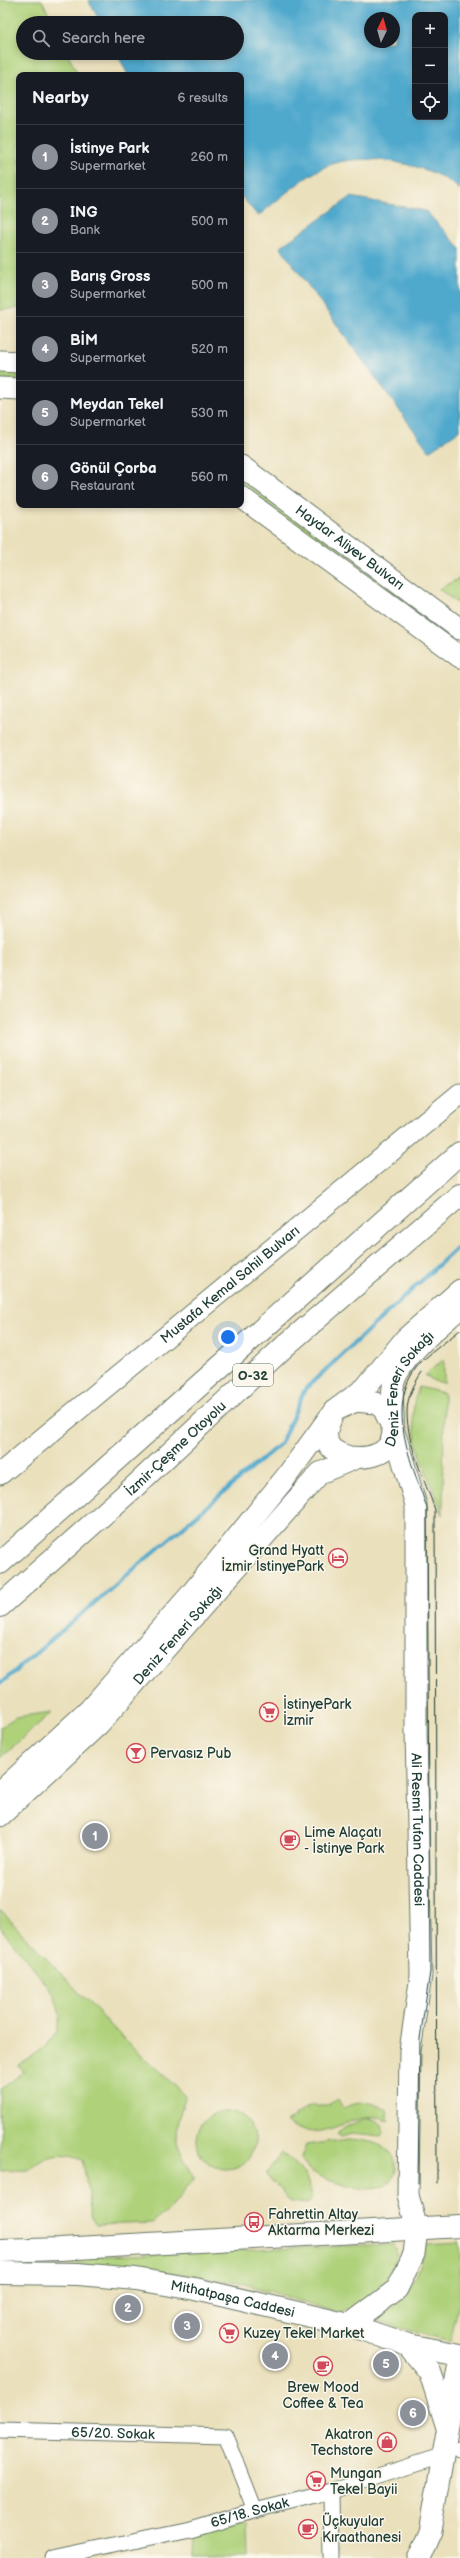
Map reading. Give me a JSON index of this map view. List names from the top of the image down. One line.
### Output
{"streets":{"main road":["Haydar Aliyev Bulvarı","Mustafa Kemal Sahil Bulvarı","O-32","Deniz Feneri Sokağı","İzmir-Çeşme Otoyolu","Ali Resmi Tufan Caddesi","Mithatpaşa Caddesi"],"street":["65/20. Sokak","65/18. Sokak"]},"crossings":[["Deniz Feneri Sokağı","Ali Resmi Tufan Caddesi"],["65/20. Sokak","65/18. Sokak"]],"places":{"hotel":["Grand Hyatt İzmir İstinyePark"],"supermarket":["İstinyePark İzmir","Kuzey Tekel Market","Mungan Tekel Bayii"],"bar":["Pervasız Pub"],"cafe":["Lime Alaçatı - İstinye Park","Brew Mood Coffee & Tea","Üçkuyular Kıraathanesi"],"bus stop":["Fahrettin Altay Aktarma Merkezi"],"shop":["Akatron Techstore"]},"north":"top","page":{"map_buttons":["+","−"],"search":"Search here","heading":["Nearby","6 results"],"list":[{"mark":"1","name":"İstinye Park","note":"Supermarket","value":"260 m"},{"mark":"2","name":"ING","note":"Bank","value":"500 m"},{"mark":"3","name":"Barış Gross","note":"Supermarket","value":"500 m"},{"mark":"4","name":"BİM","note":"Supermarket","value":"520 m"},{"mark":"5","name":"Meydan Tekel","note":"Supermarket","value":"530 m"},{"mark":"6","name":"Gönül Çorba","note":"Restaurant","value":"560 m"}],"pins":["1","2","3","4","5","6"]}}
